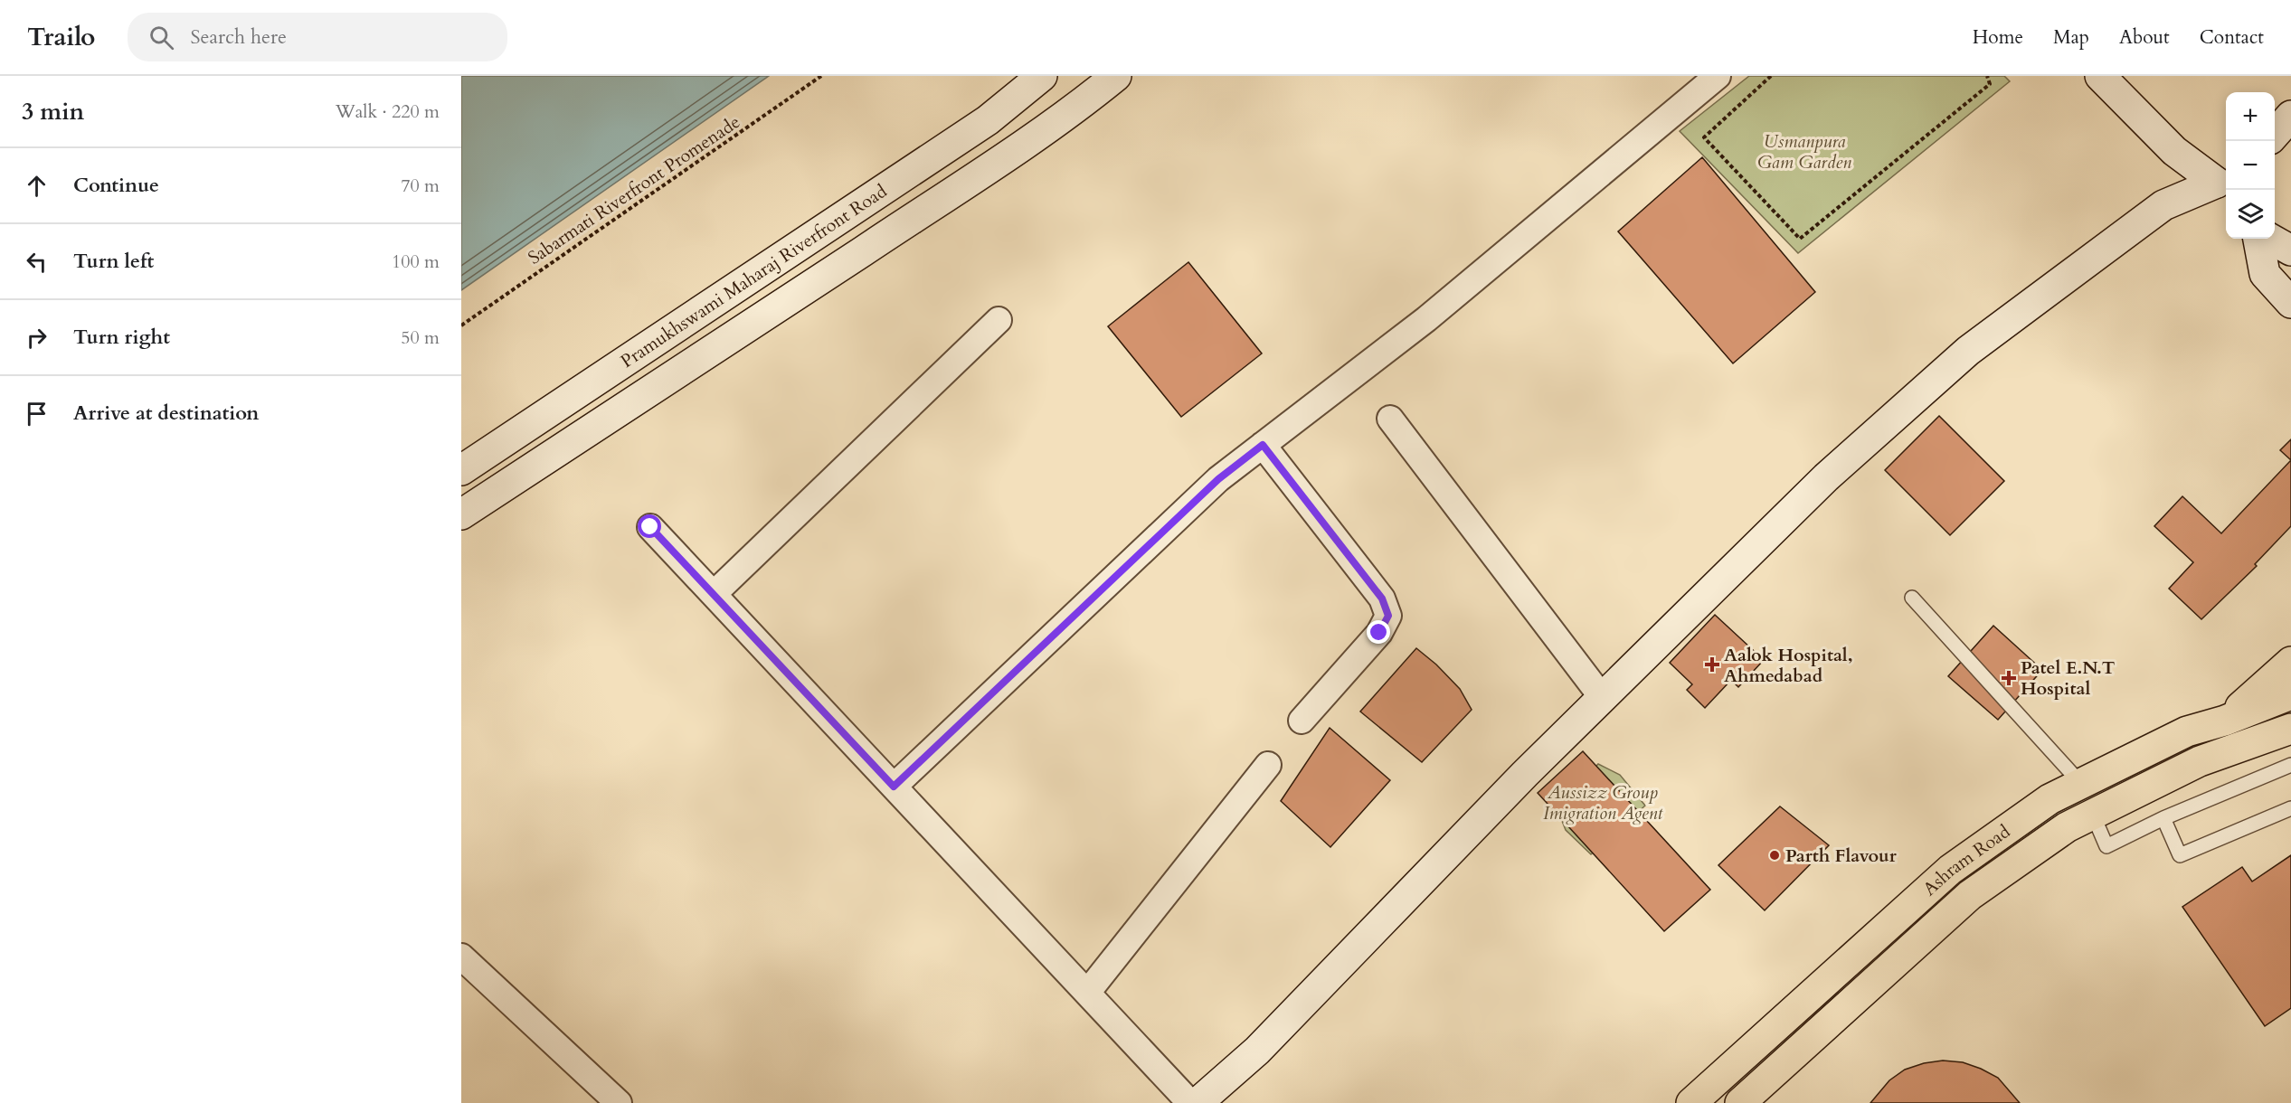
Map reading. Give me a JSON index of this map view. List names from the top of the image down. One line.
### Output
{"streets":{"main road":["Pramukhswami Maharaj Riverfront Road","Ashram Road"],"path":["Sabarmati Riverfront Promenade"]},"parks":["Usmanpura Gam Garden","Aussizz Group Imigration Agent"],"places":{"health":["Aalok Hospital, Ahmedabad","Patel E.N.T Hospital"],"other":["Parth Flavour"]},"page":{"header":"Trailo","search":"Search here","nav":["Home","Map","About","Contact"],"heading":["3 min","Walk · 220 m"],"map_buttons":["+","−"],"list":[["Continue","70 m"],["Turn left","100 m"],["Turn right","50 m"],"Arrive at destination"]}}
